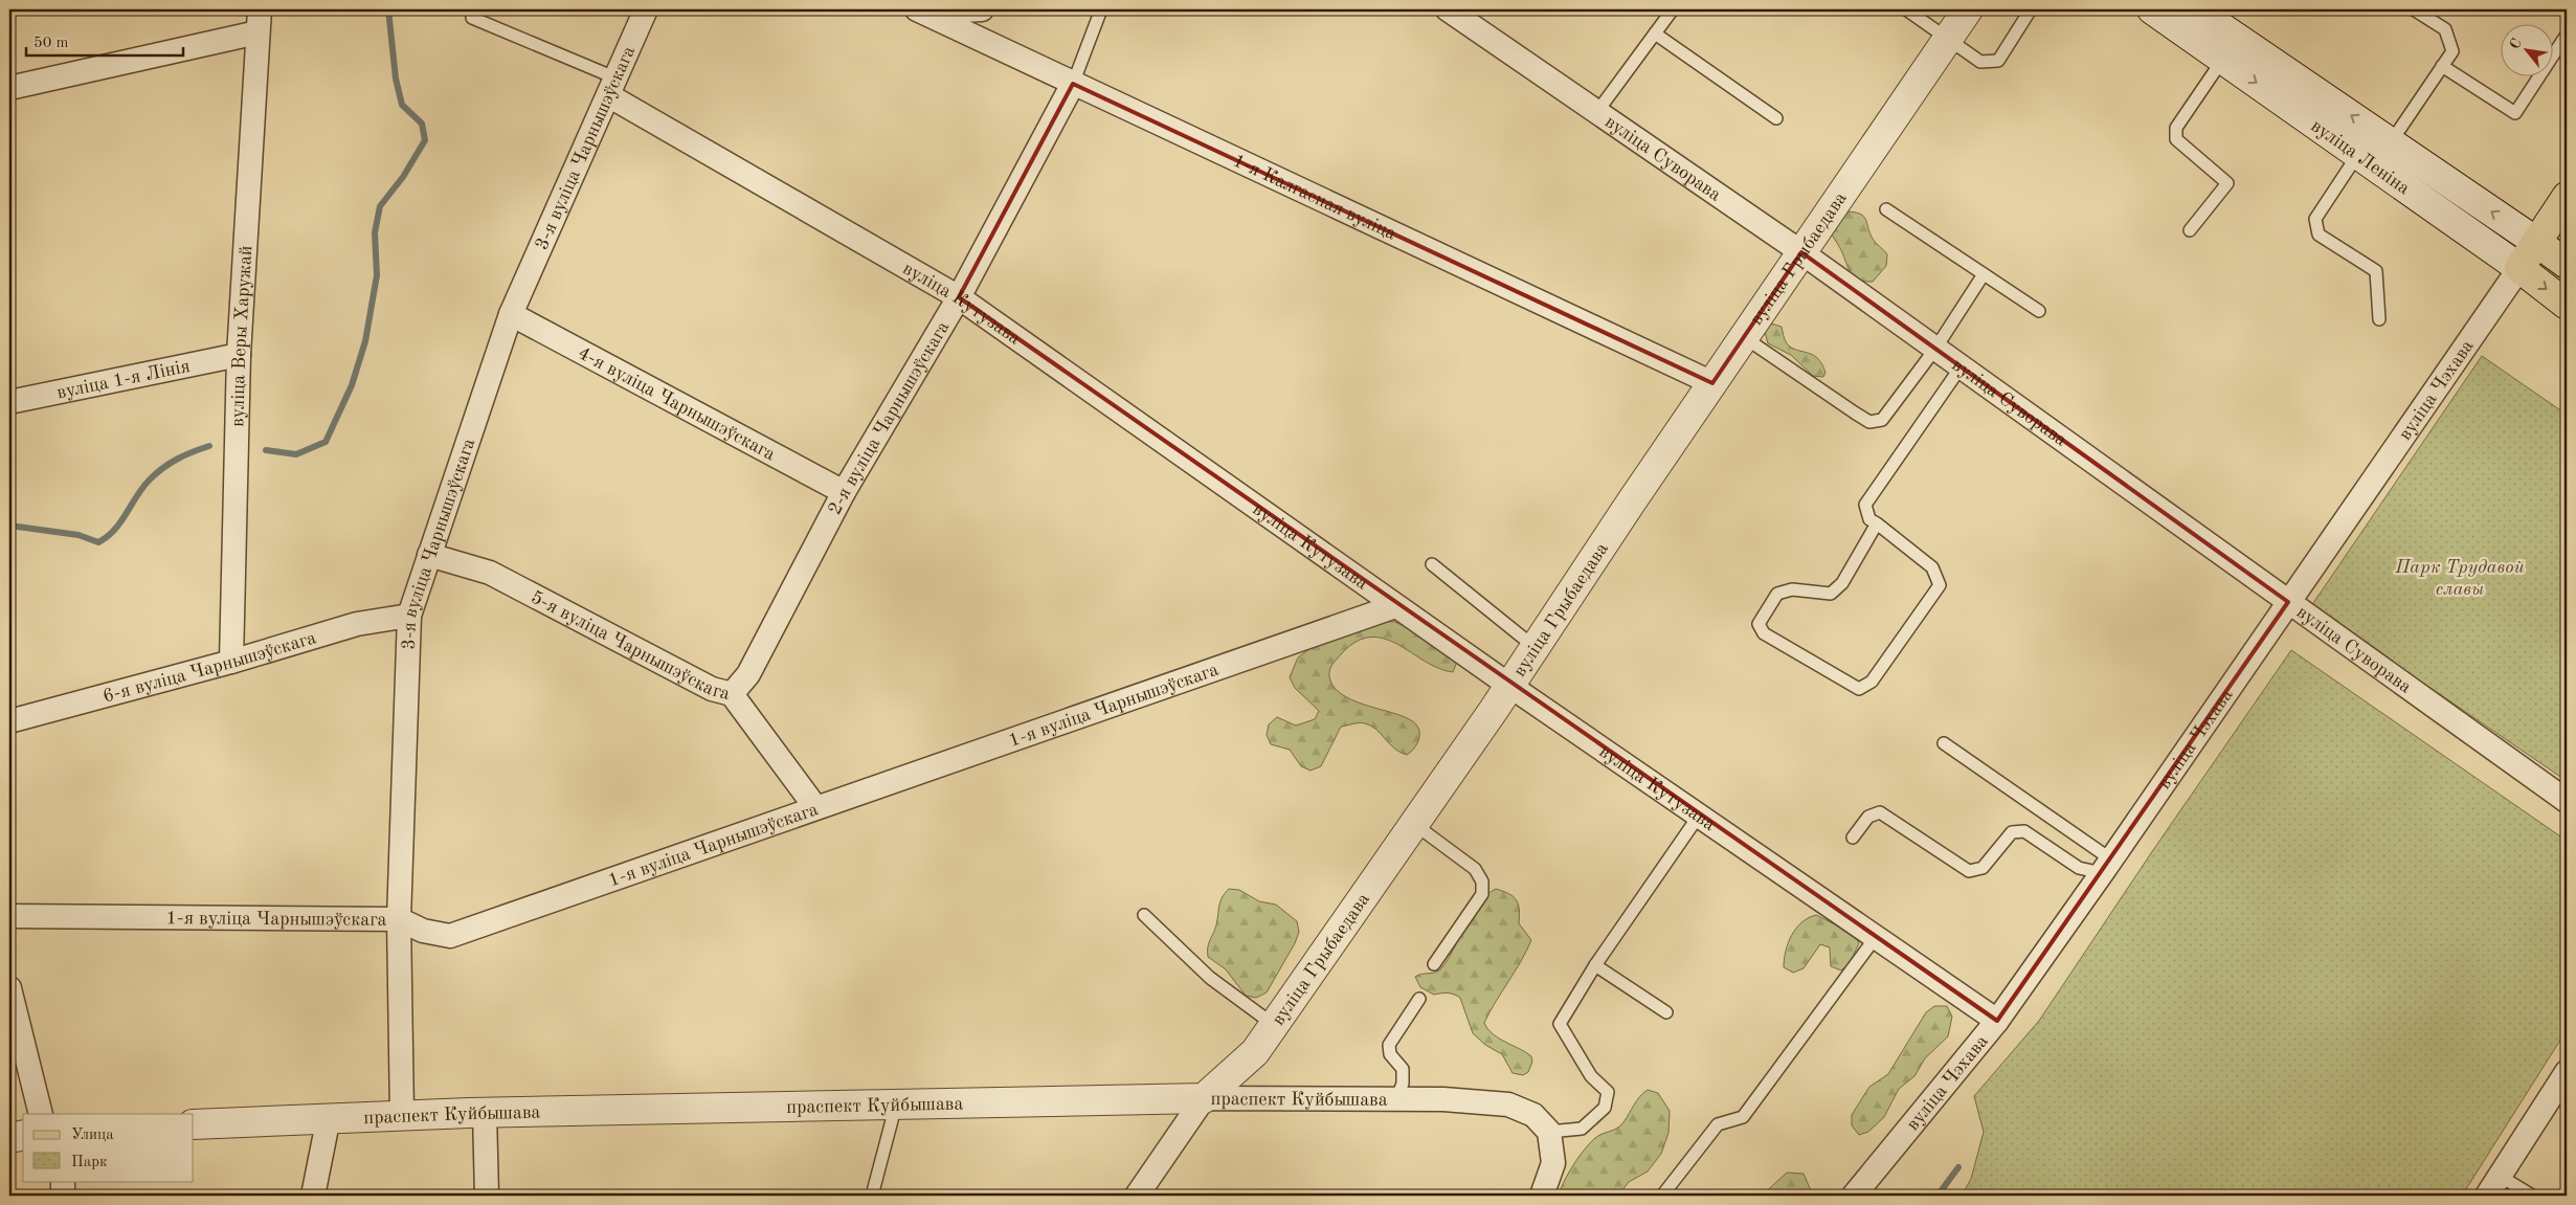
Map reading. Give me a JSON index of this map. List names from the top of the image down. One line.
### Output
{"streets":{"main road":["вуліца Леніна"],"street":["3-я вуліца Чарнышэўскага","вуліца Суворава","1-я Калгасная вуліца","вуліца Грыбаедава","вуліца Кутузава","вуліца Веры Харужай","вуліца 1-я Лінія","вуліца Чэхава","4-я вуліца Чарнышэўскага","2-я вуліца Чарнышэўскага","5-я вуліца Чарнышэўскага","6-я вуліца Чарнышэўскага","1-я вуліца Чарнышэўскага","праспект Куйбышава"]},"crossings":[["3-я вуліца Чарнышэўскага","вуліца Кутузава"],["3-я вуліца Чарнышэўскага","4-я вуліца Чарнышэўскага"],["3-я вуліца Чарнышэўскага","5-я вуліца Чарнышэўскага"],["3-я вуліца Чарнышэўскага","6-я вуліца Чарнышэўскага"],["3-я вуліца Чарнышэўскага","1-я вуліца Чарнышэўскага"],["3-я вуліца Чарнышэўскага","праспект Куйбышава"],["вуліца Леніна","вуліца Чэхава"],["вуліца Суворава","вуліца Грыбаедава"],["вуліца Суворава","вуліца Чэхава"],["1-я Калгасная вуліца","вуліца Грыбаедава"],["1-я Калгасная вуліца","2-я вуліца Чарнышэўскага"],["вуліца Грыбаедава","вуліца Кутузава"],["вуліца Грыбаедава","праспект Куйбышава"],["вуліца Кутузава","вуліца Чэхава"],["вуліца Кутузава","2-я вуліца Чарнышэўскага"],["вуліца Кутузава","1-я вуліца Чарнышэўскага"],["вуліца Веры Харужай","вуліца 1-я Лінія"],["вуліца Веры Харужай","6-я вуліца Чарнышэўскага"],["4-я вуліца Чарнышэўскага","2-я вуліца Чарнышэўскага"],["2-я вуліца Чарнышэўскага","5-я вуліца Чарнышэўскага"],["5-я вуліца Чарнышэўскага","1-я вуліца Чарнышэўскага"]],"parks":["Парк Трудавой славы"],"legend":["Улица","Парк"],"scale_bar":"50 m","north":"top left"}
